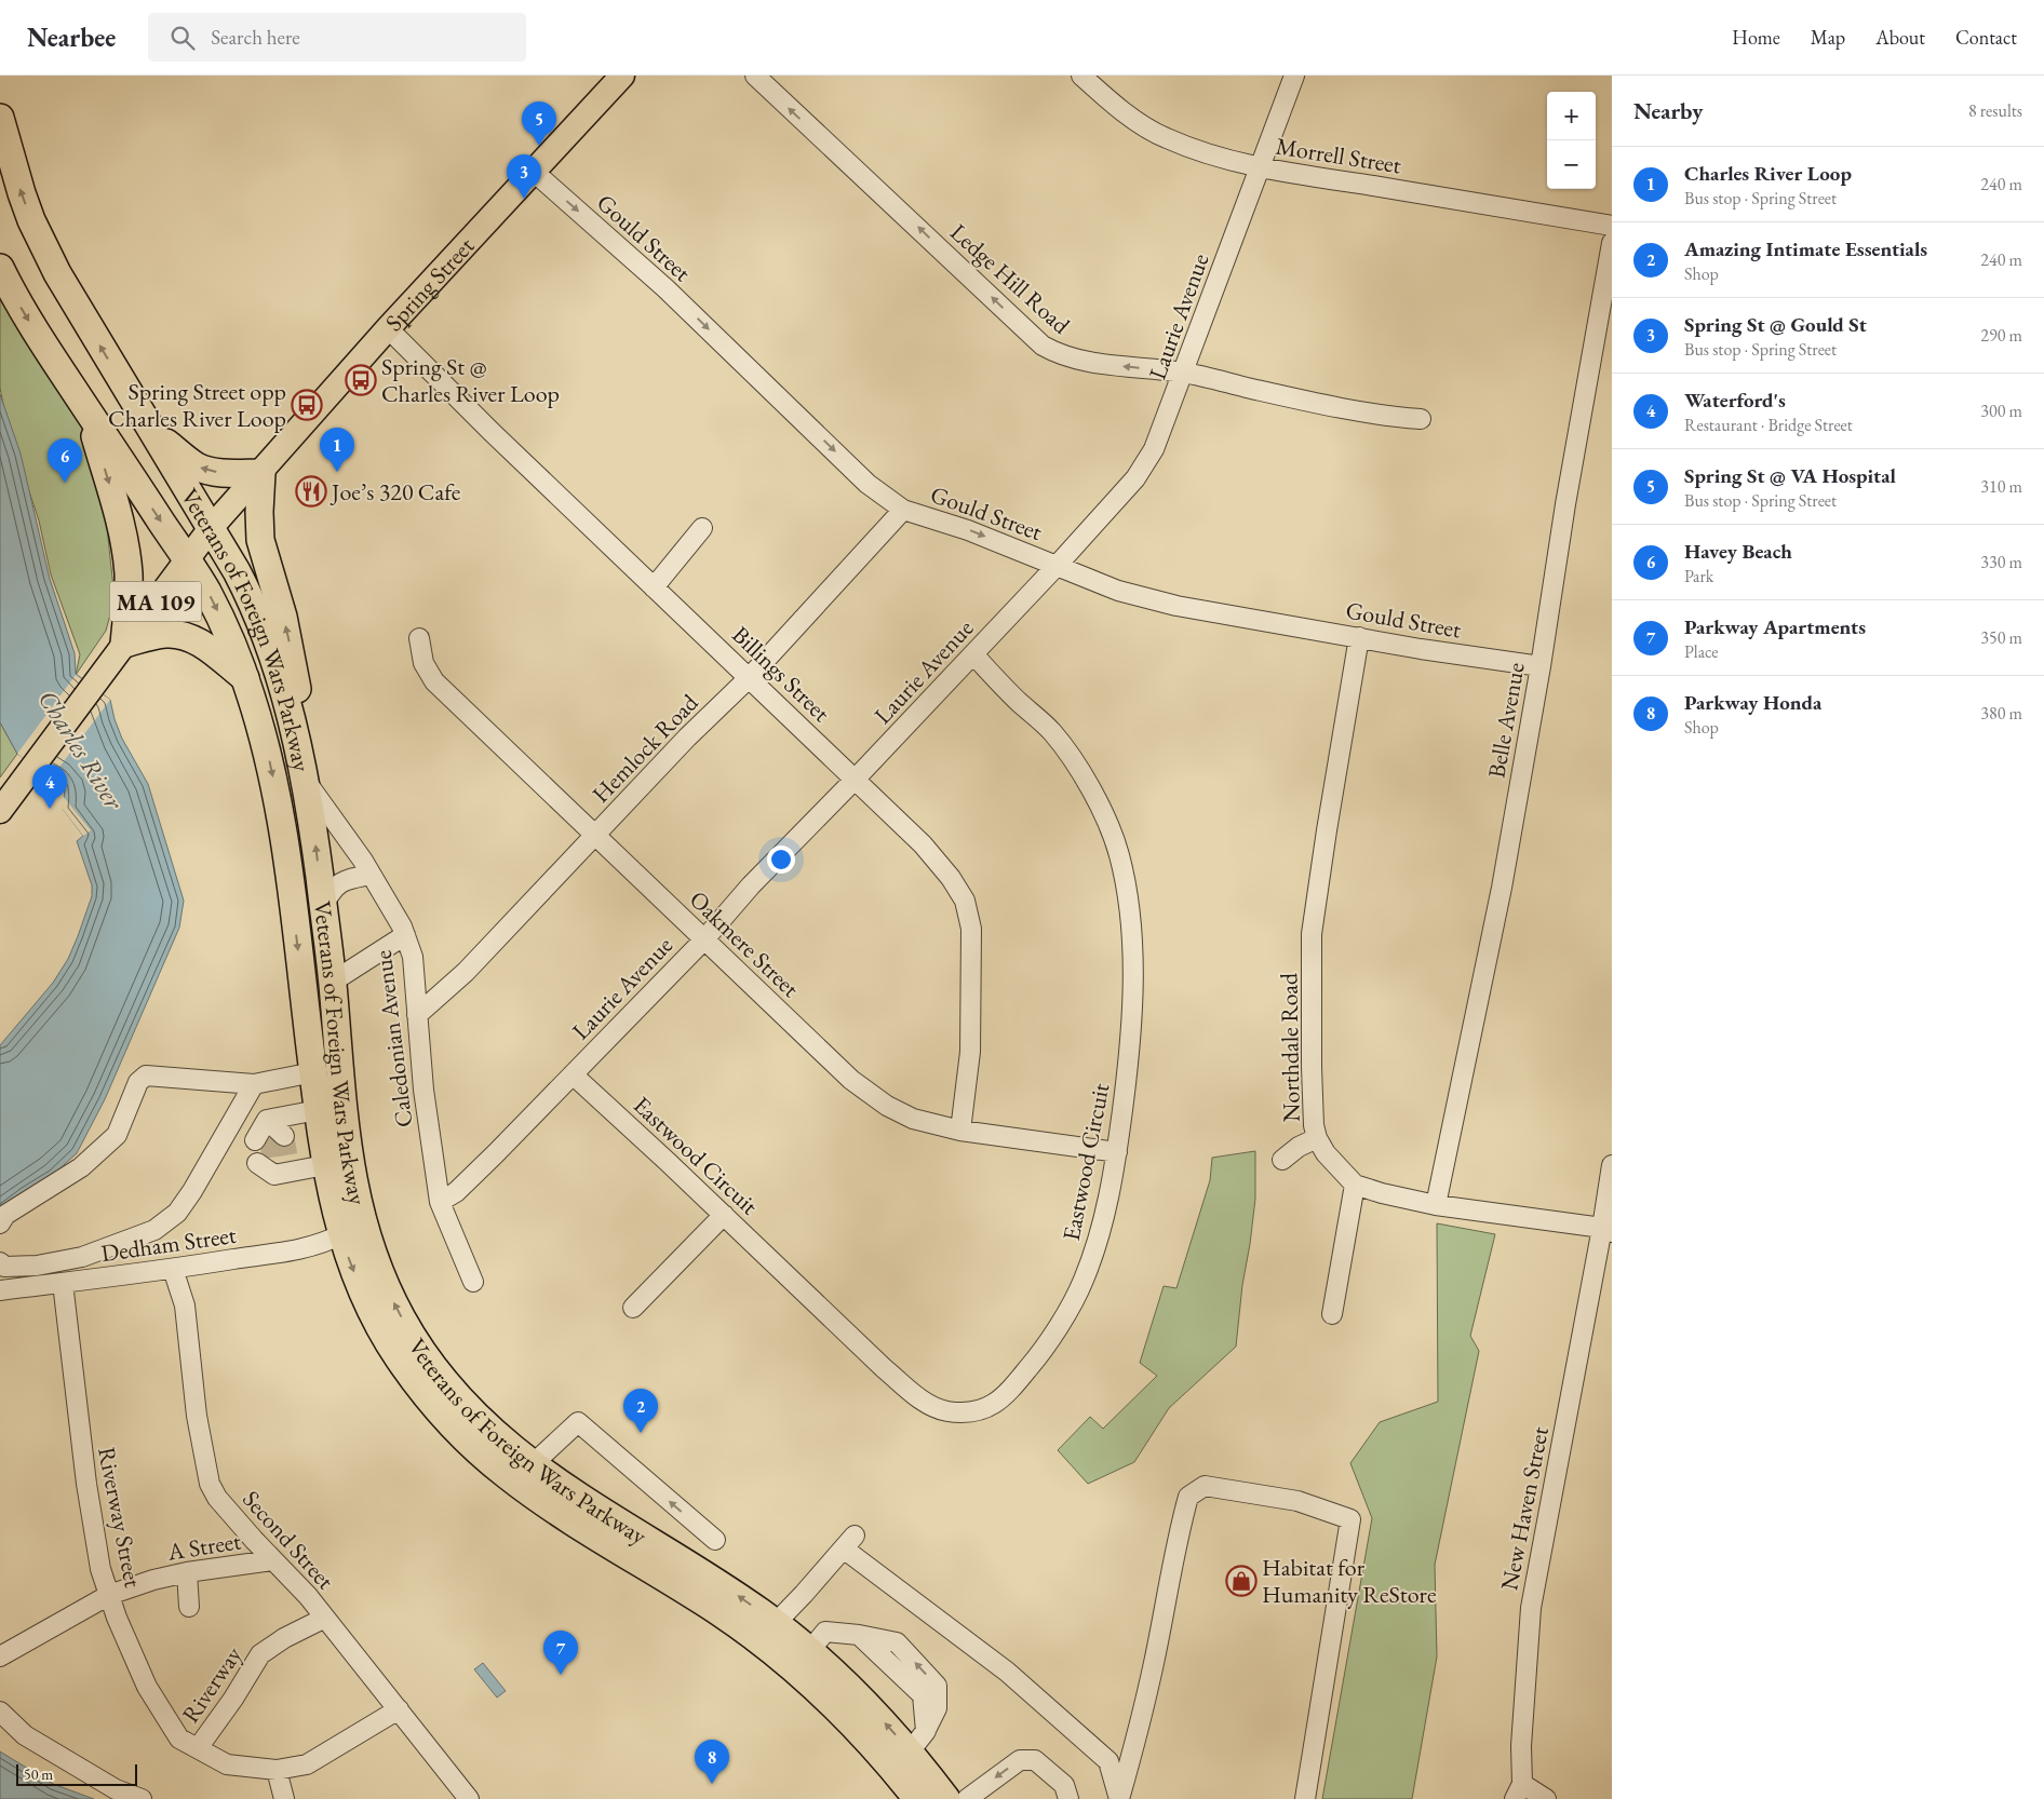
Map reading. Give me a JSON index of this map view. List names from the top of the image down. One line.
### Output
{"streets":{"highway":["Veterans of Foreign Wars Parkway"],"main road":["Spring Street","MA 109"],"street":["Morrell Street","Gould Street","Ledge Hill Road","Laurie Avenue","Billings Street","Belle Avenue","Hemlock Road","Oakmere Street","Caledonian Avenue","Northdale Road","Eastwood Circuit","Dedham Street","New Haven Street","Riverway Street","Second Street","A Street","Riverway"]},"crossings":[["Morrell Street","Laurie Avenue"],["Gould Street","Spring Street"],["Gould Street","Laurie Avenue"],["Gould Street","Belle Avenue"],["Gould Street","Hemlock Road"],["Gould Street","Northdale Road"],["Ledge Hill Road","Laurie Avenue"],["Spring Street","Veterans of Foreign Wars Parkway"],["Spring Street","Billings Street"],["Laurie Avenue","Billings Street"],["Laurie Avenue","Oakmere Street"],["Laurie Avenue","Caledonian Avenue"],["Laurie Avenue","Eastwood Circuit"],["Veterans of Foreign Wars Parkway","Caledonian Avenue"],["Veterans of Foreign Wars Parkway","Dedham Street"],["Billings Street","Hemlock Road"],["Billings Street","Oakmere Street"],["Belle Avenue","Northdale Road"],["Hemlock Road","Oakmere Street"],["Hemlock Road","Caledonian Avenue"],["Oakmere Street","Eastwood Circuit"],["Northdale Road","New Haven Street"],["Dedham Street","Riverway Street"],["Dedham Street","Second Street"],["Riverway Street","Second Street"],["Riverway Street","A Street"],["Riverway Street","Riverway"],["Second Street","A Street"],["Second Street","Riverway"]],"one_way":["Gould Street","Ledge Hill Road"],"water":["Charles River"],"places":{"bus stop":["Spring St @ Charles River Loop","Spring Street opp Charles River Loop"],"restaurant":["Joe’s 320 Cafe"],"shop":["Habitat for Humanity ReStore"]},"scale_bar":"50 m","page":{"header":"Nearbee","search":"Search here","nav":["Home","Map","About","Contact"],"heading":["Nearby","8 results"],"map_buttons":["+","−"],"pins":["5","3","1","6","4","2","7","8"],"list":[{"mark":"1","name":"Charles River Loop","note":"Bus stop · Spring Street","value":"240 m"},{"mark":"2","name":"Amazing Intimate Essentials","note":"Shop","value":"240 m"},{"mark":"3","name":"Spring St @ Gould St","note":"Bus stop · Spring Street","value":"290 m"},{"mark":"4","name":"Waterford's","note":"Restaurant · Bridge Street","value":"300 m"},{"mark":"5","name":"Spring St @ VA Hospital","note":"Bus stop · Spring Street","value":"310 m"},{"mark":"6","name":"Havey Beach","note":"Park","value":"330 m"},{"mark":"7","name":"Parkway Apartments","note":"Place","value":"350 m"},{"mark":"8","name":"Parkway Honda","note":"Shop","value":"380 m"}],"scale":"50 m"}}
